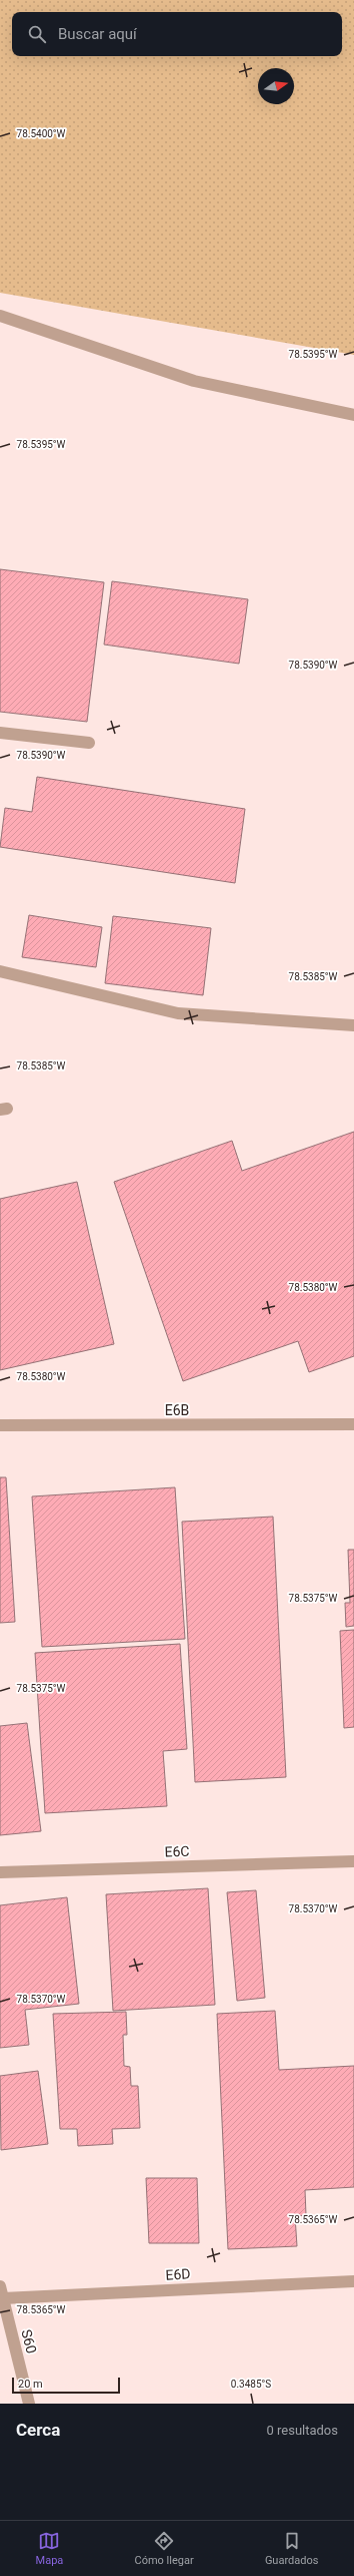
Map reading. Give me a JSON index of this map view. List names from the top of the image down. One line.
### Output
{"streets":{"street":["E6B","E6C","E6D","S60"]},"crossings":[["E6D","S60"]],"scale_bar":"20 m","north":"right","page":{"search":"Buscar aquí","scale":"20 m","heading":["Cerca","0 resultados"],"nav":["Mapa","Cómo llegar","Guardados"]},"coordinates":["78.5400°W","78.5395°W","78.5390°W","78.5385°W","78.5380°W","78.5375°W","78.5370°W","78.5365°W","0.3485°S"]}
